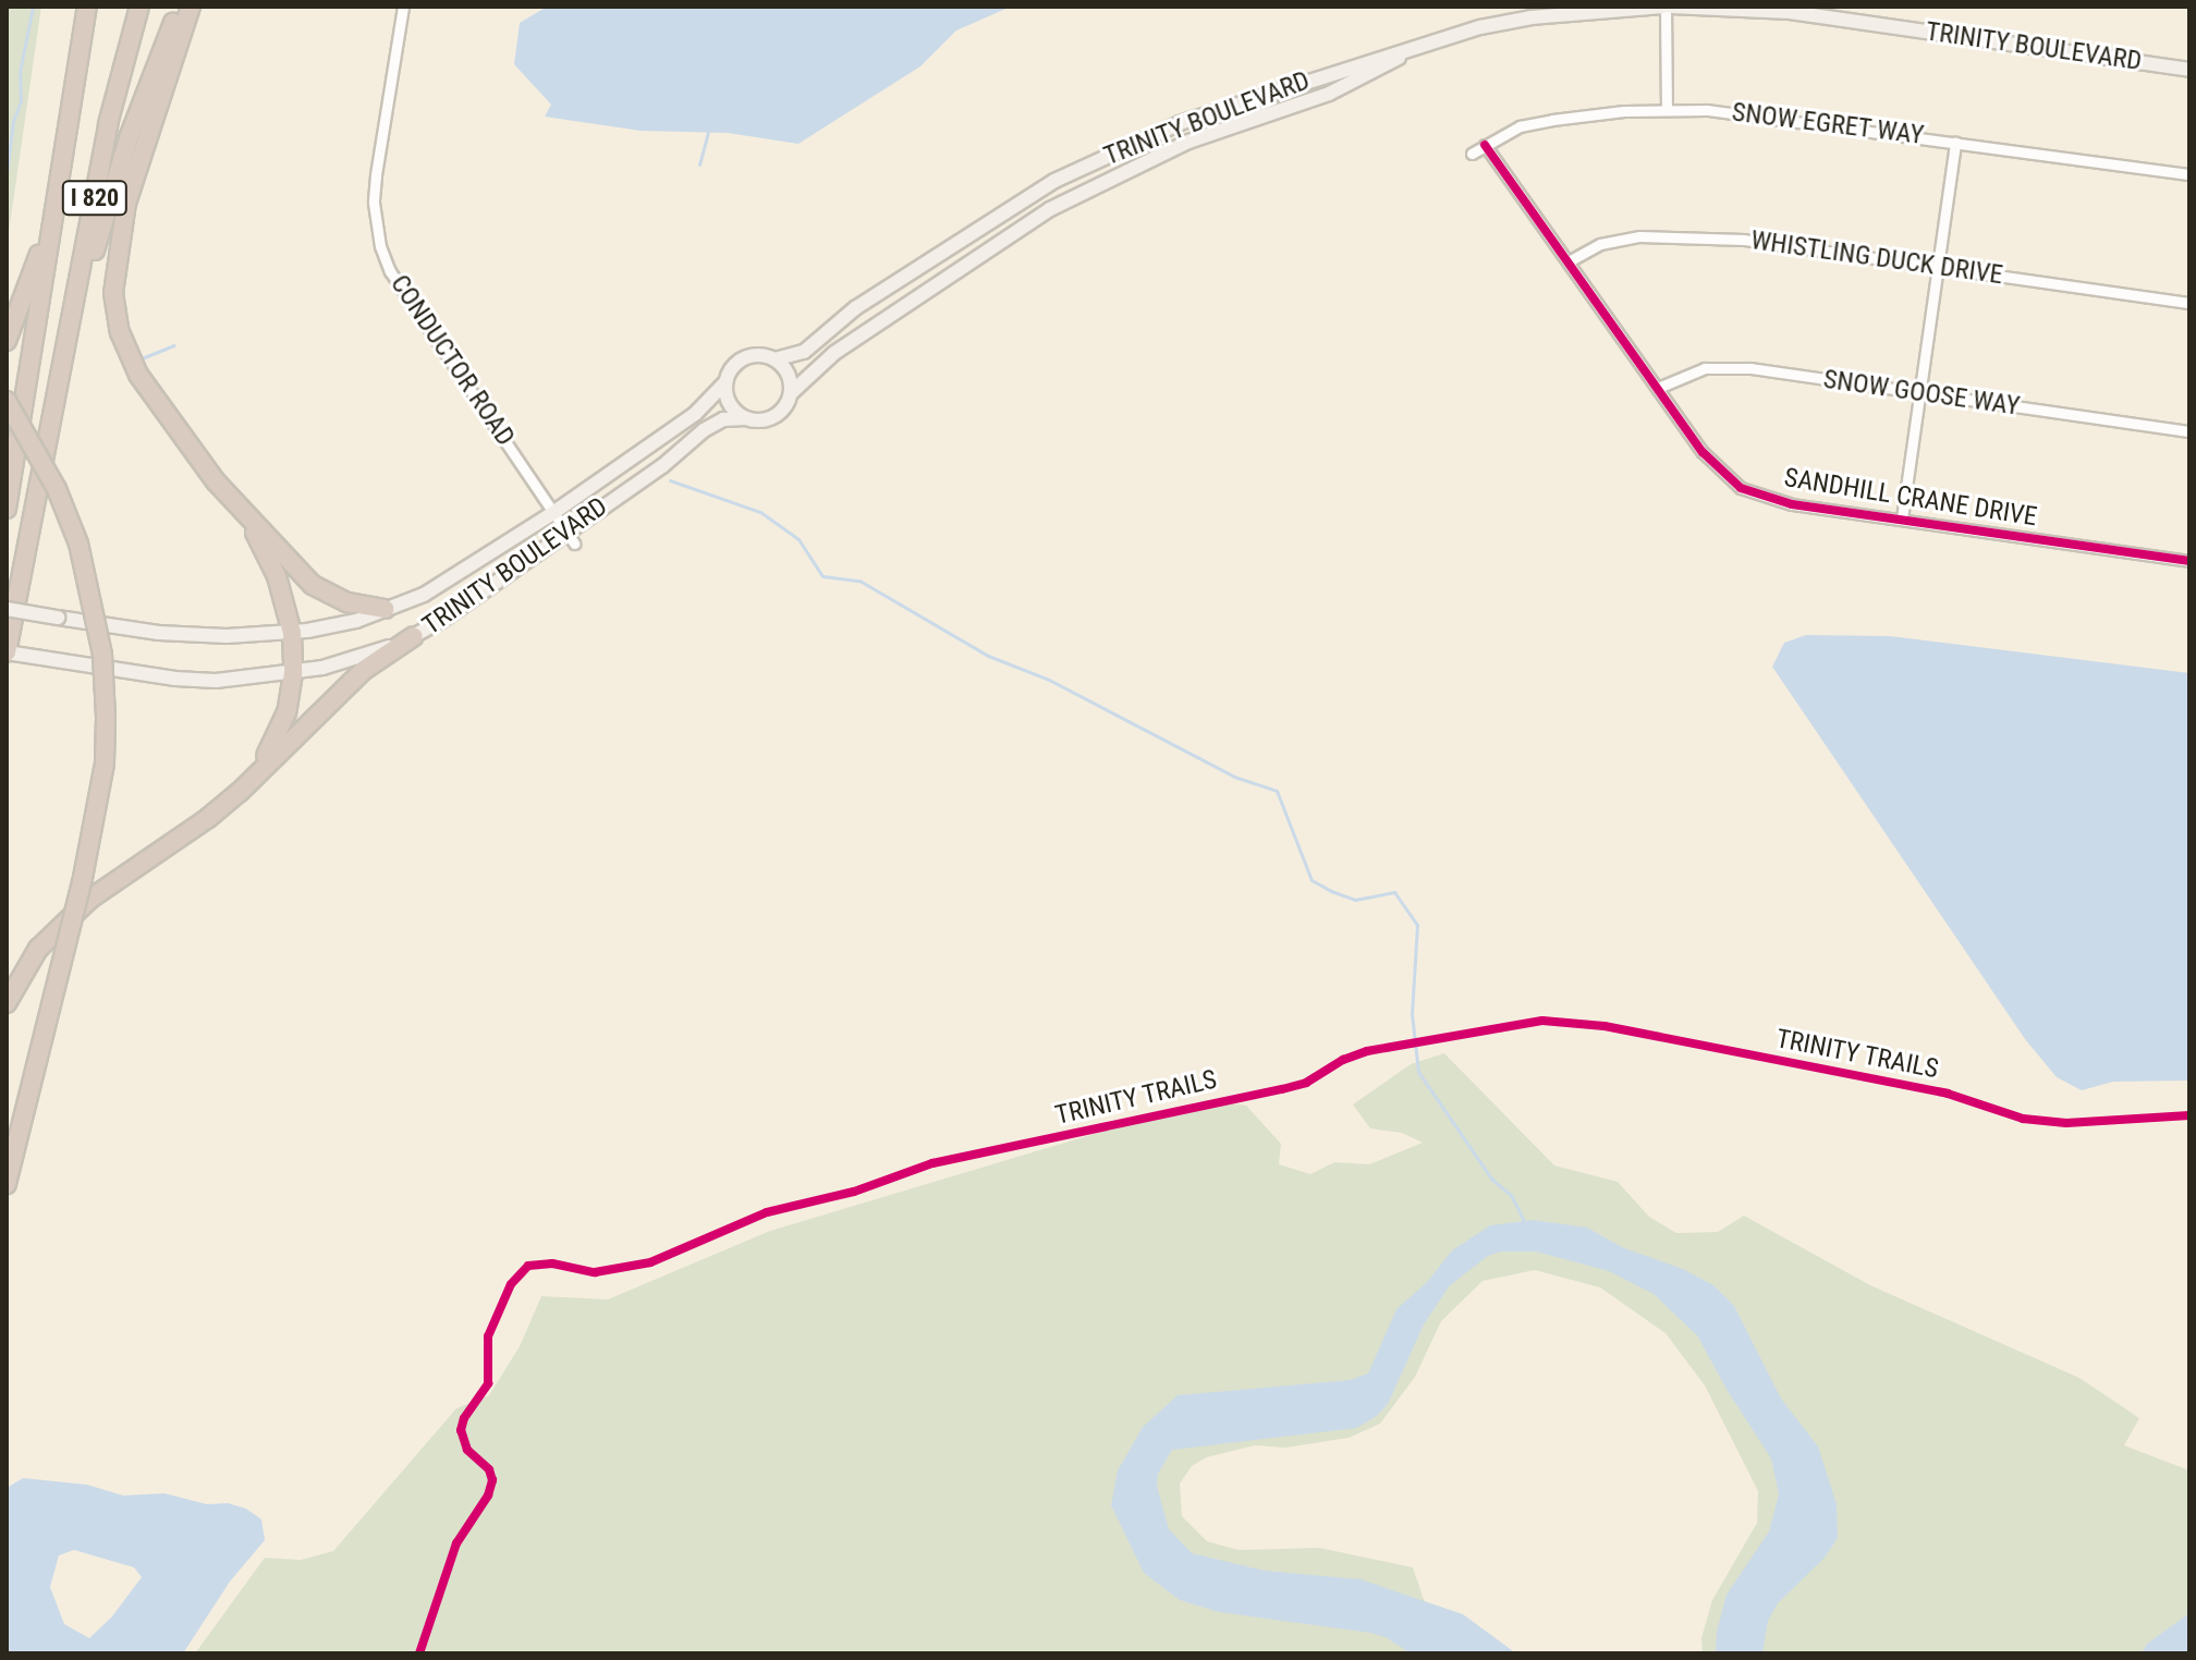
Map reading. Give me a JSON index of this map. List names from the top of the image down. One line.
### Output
{"streets":{"highway":["I 820"],"main road":["TRINITY BOULEVARD"],"street":["SNOW EGRET WAY","WHISTLING DUCK DRIVE","CONDUCTOR ROAD","SNOW GOOSE WAY","SANDHILL CRANE DRIVE"],"cycle path":["TRINITY TRAILS"]},"crossings":[["TRINITY BOULEVARD","I 820"],["TRINITY BOULEVARD","CONDUCTOR ROAD"],["SNOW EGRET WAY","SANDHILL CRANE DRIVE"],["WHISTLING DUCK DRIVE","SANDHILL CRANE DRIVE"],["SNOW GOOSE WAY","SANDHILL CRANE DRIVE"]]}
